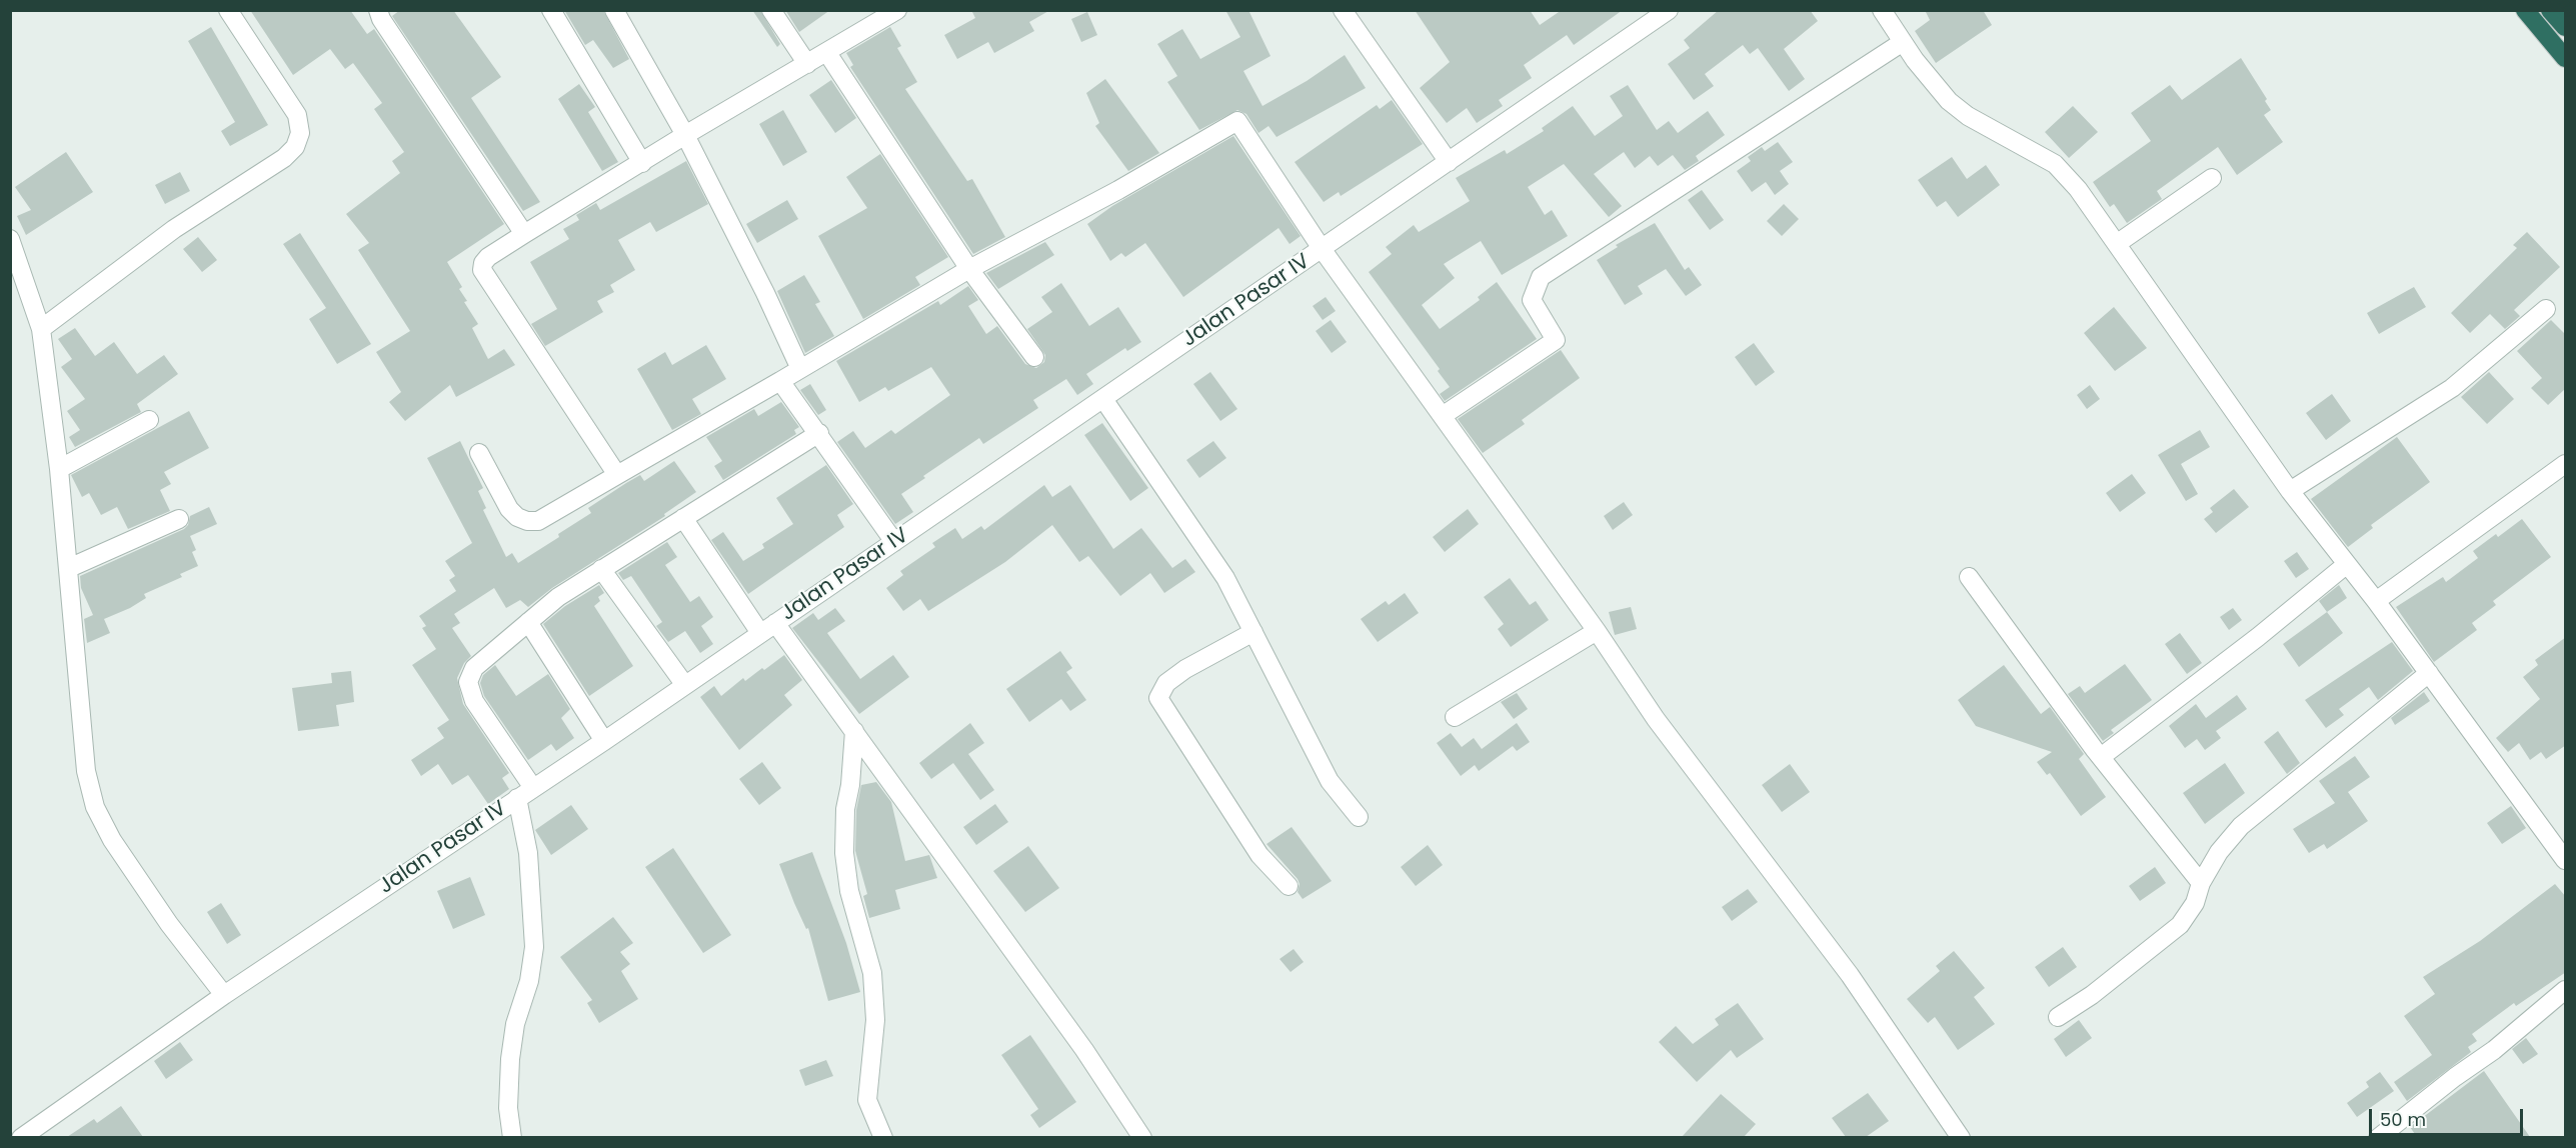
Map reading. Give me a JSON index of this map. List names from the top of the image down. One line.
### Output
{"streets":{"street":["Jalan Pasar IV"]},"scale_bar":"50 m"}
